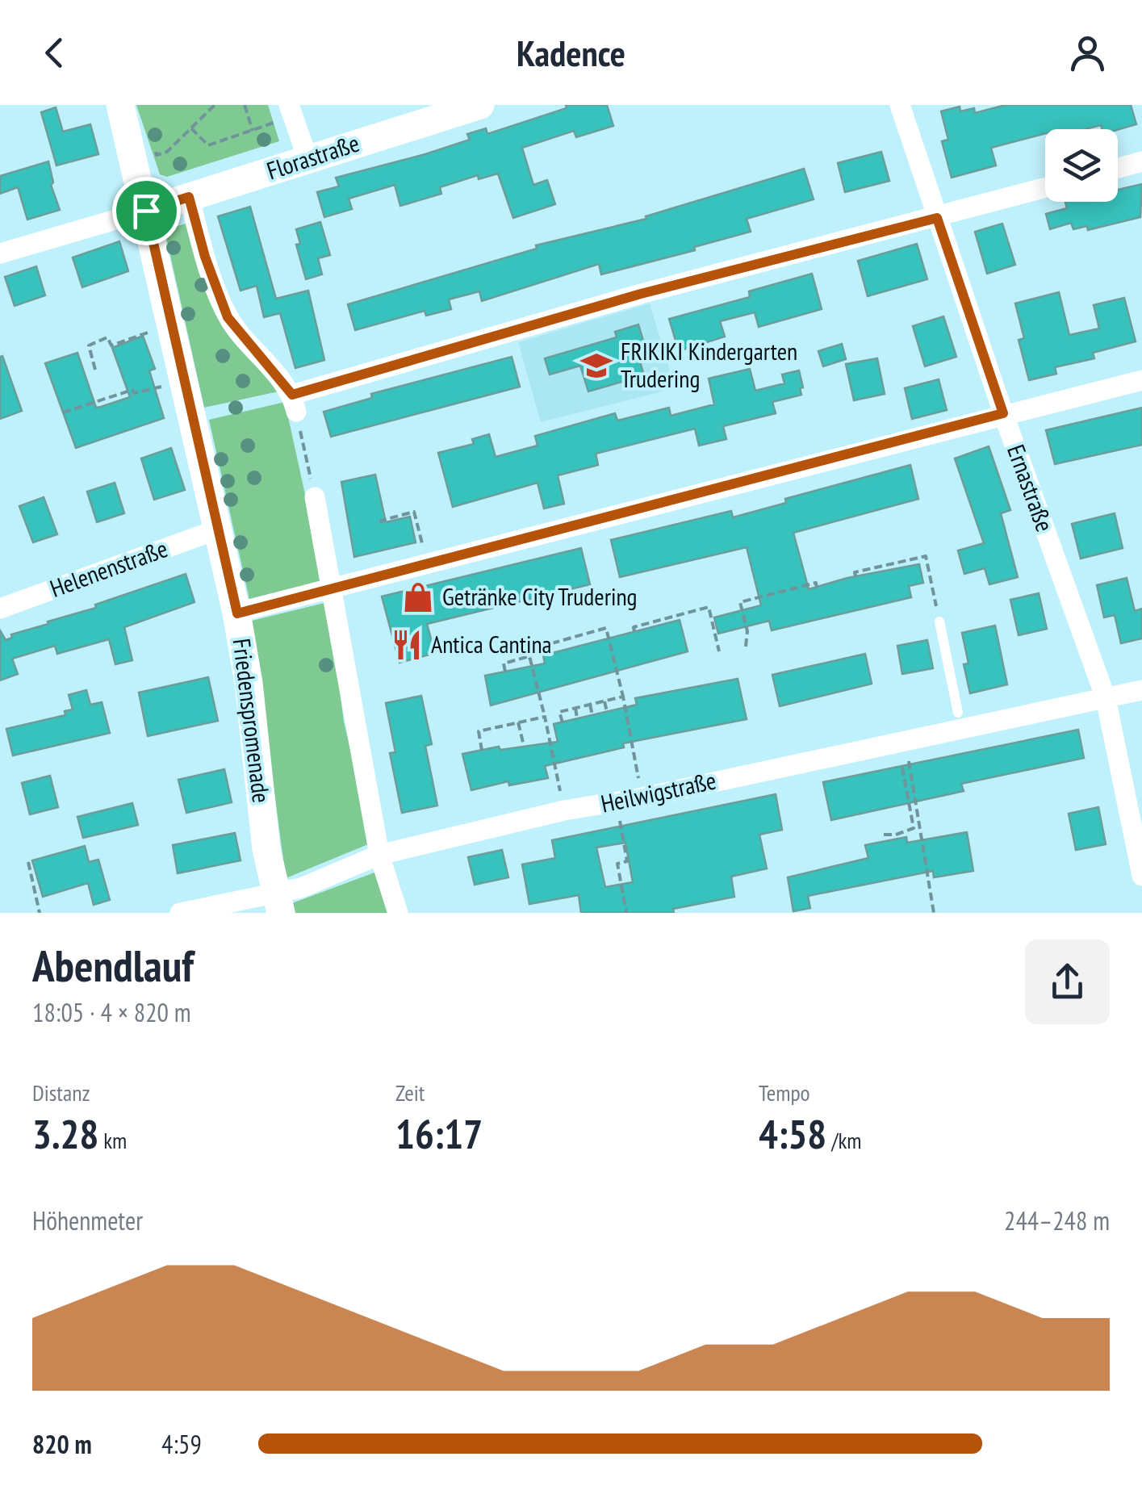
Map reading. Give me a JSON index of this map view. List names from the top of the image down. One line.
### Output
{"streets":{"street":["Florastraße","Ernastraße","Helenenstraße","Friedenspromenade","Heilwigstraße"]},"crossings":[["Florastraße","Friedenspromenade"],["Ernastraße","Heilwigstraße"],["Helenenstraße","Friedenspromenade"],["Friedenspromenade","Heilwigstraße"]],"places":{"school or university":["FRIKIKI Kindergarten Trudering"],"shop":["Getränke City Trudering"],"restaurant":["Antica Cantina"]},"page":{"header":"Kadence","heading":["Abendlauf","18:05 · 4 × 820 m"],"stats":[["Distanz","3.28 km"],["Zeit","16:17"],["Tempo","4:58 /km"]],"chart":["Höhenmeter","244–248 m"],"list":[{"name":"820 m","note":"4:59"}]}}
